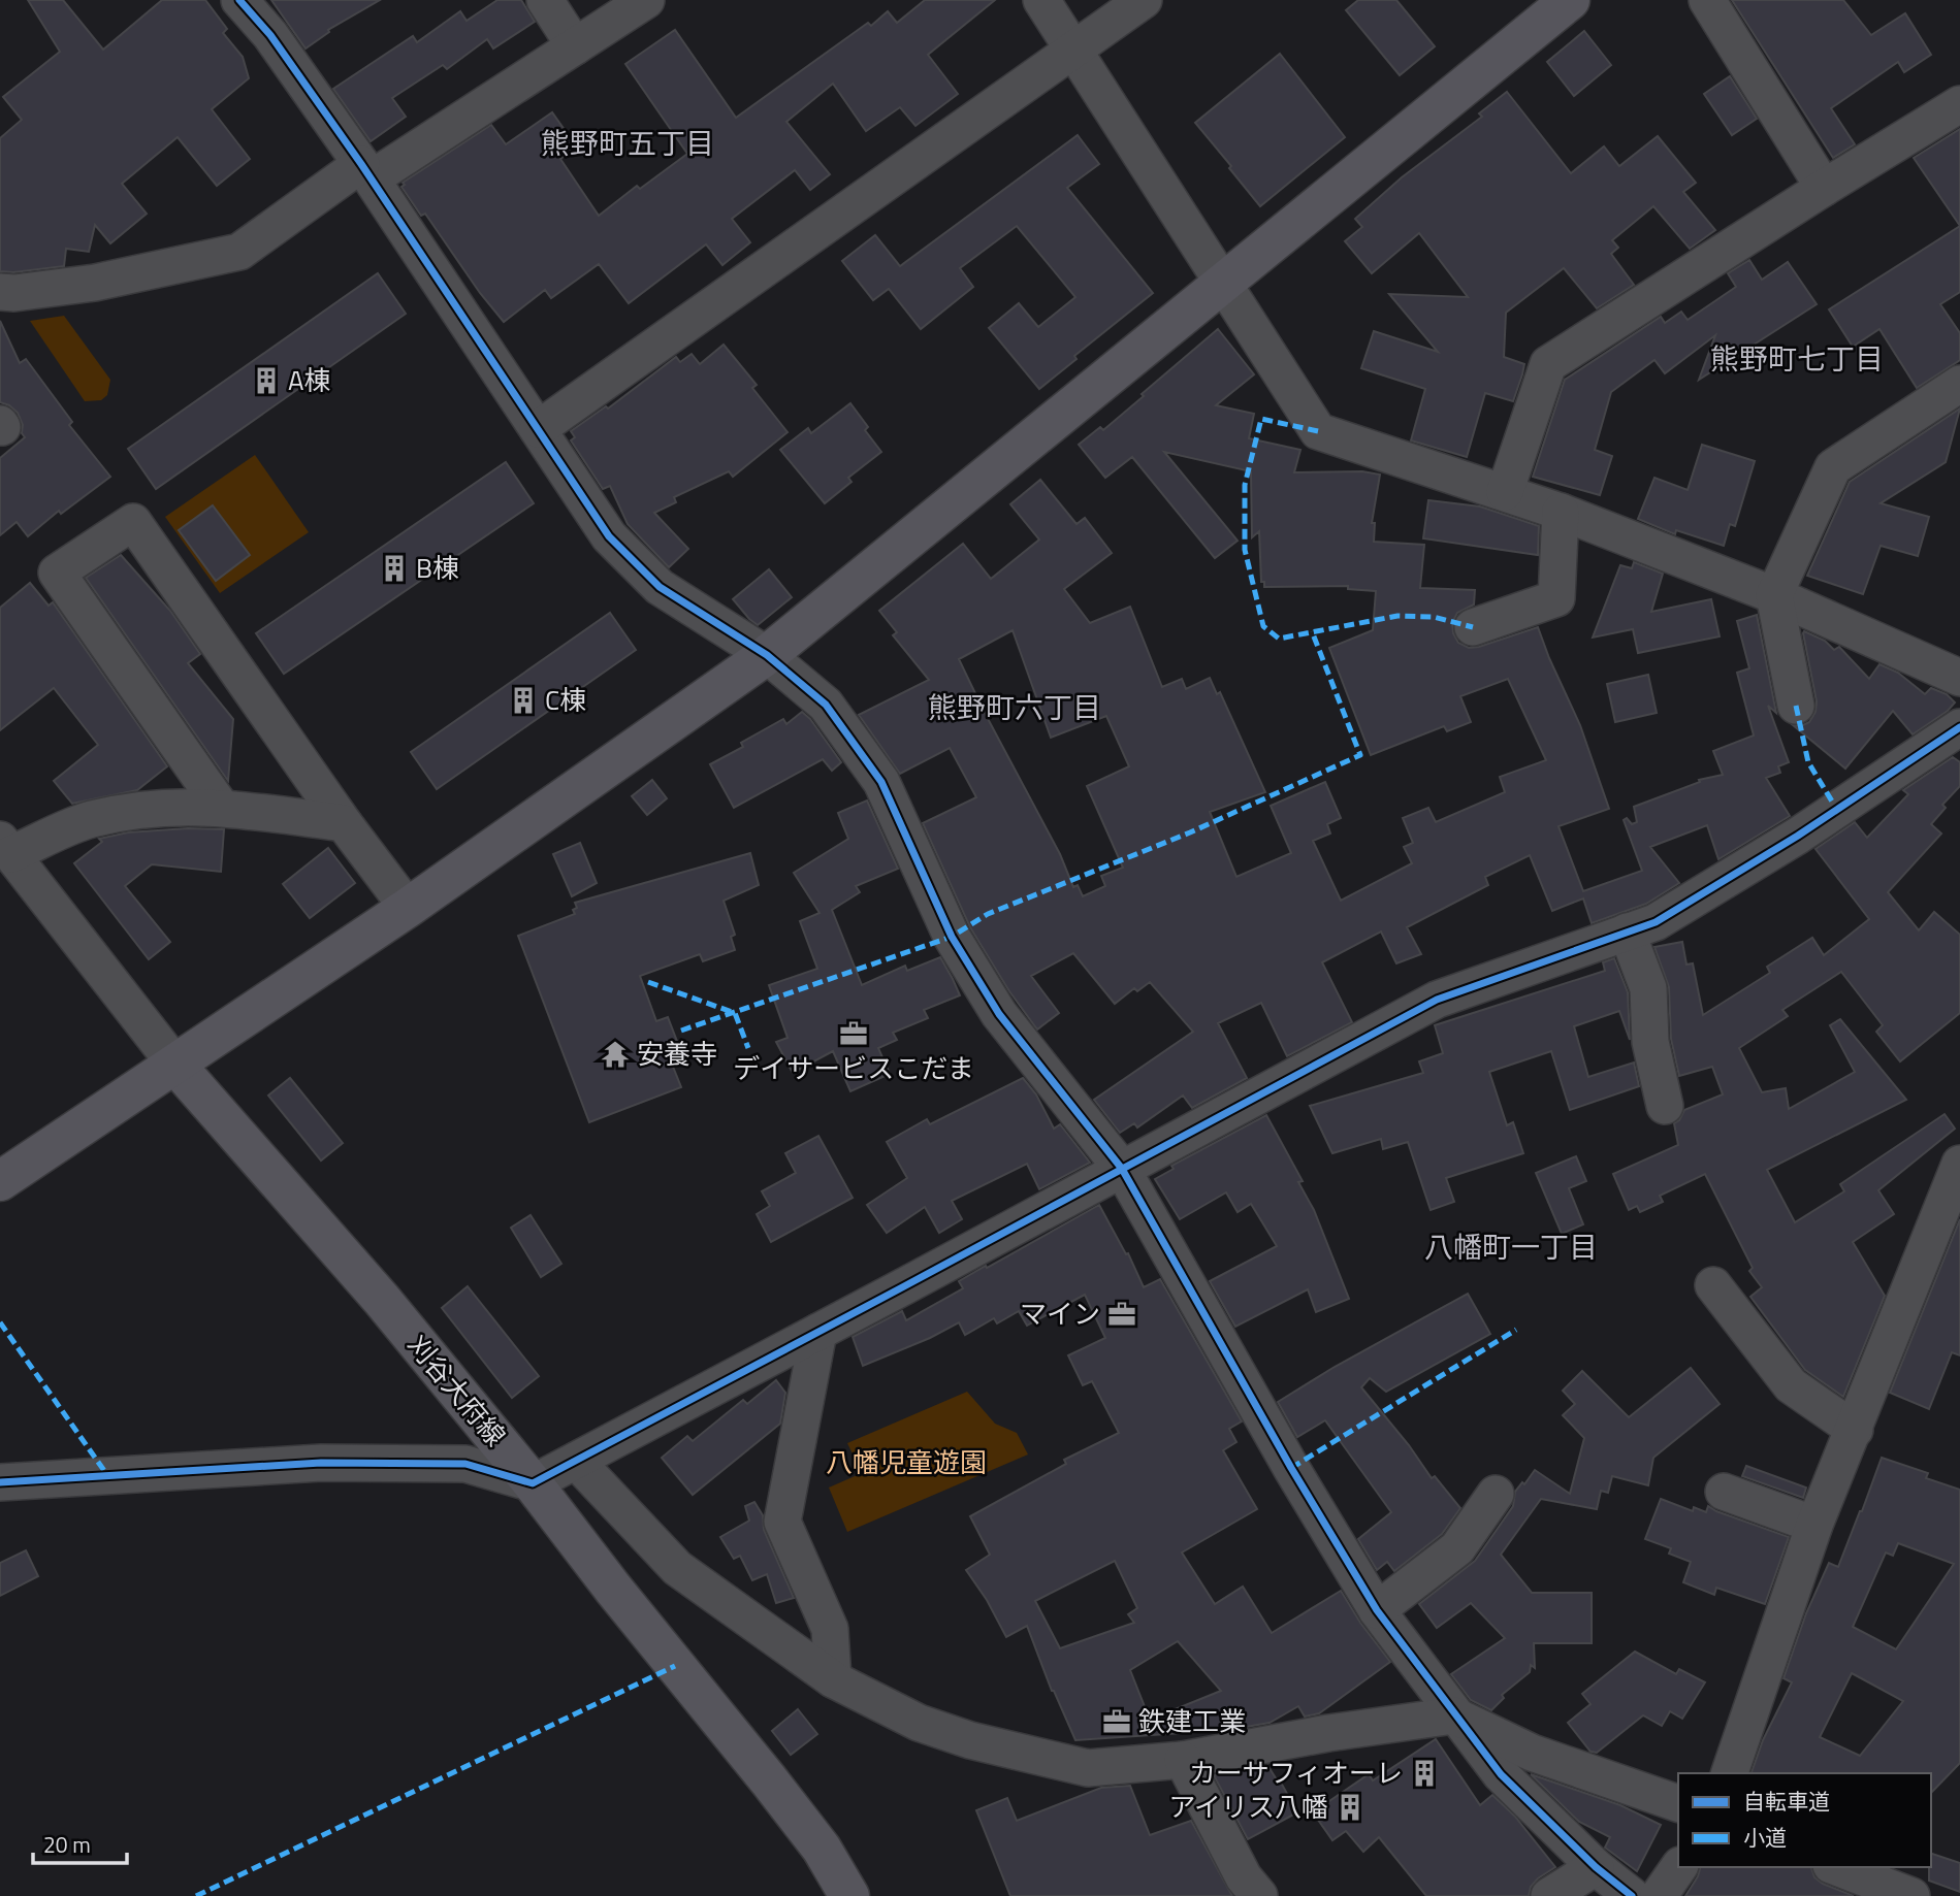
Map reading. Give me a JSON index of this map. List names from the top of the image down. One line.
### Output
{"streets":{"street":["刈谷大府線"]},"districts":["熊野町五丁目","熊野町七丁目","熊野町六丁目","八幡町一丁目"],"parks":["八幡児童遊園"],"places":{"building":["A棟","B棟","C棟","カーサフィオーレ","アイリス八幡"],"office":["デイサービスこだま","マイン","鉄建工業"],"temple":["安養寺"]},"legend":["自転車道","小道"],"scale_bar":"20 m"}
